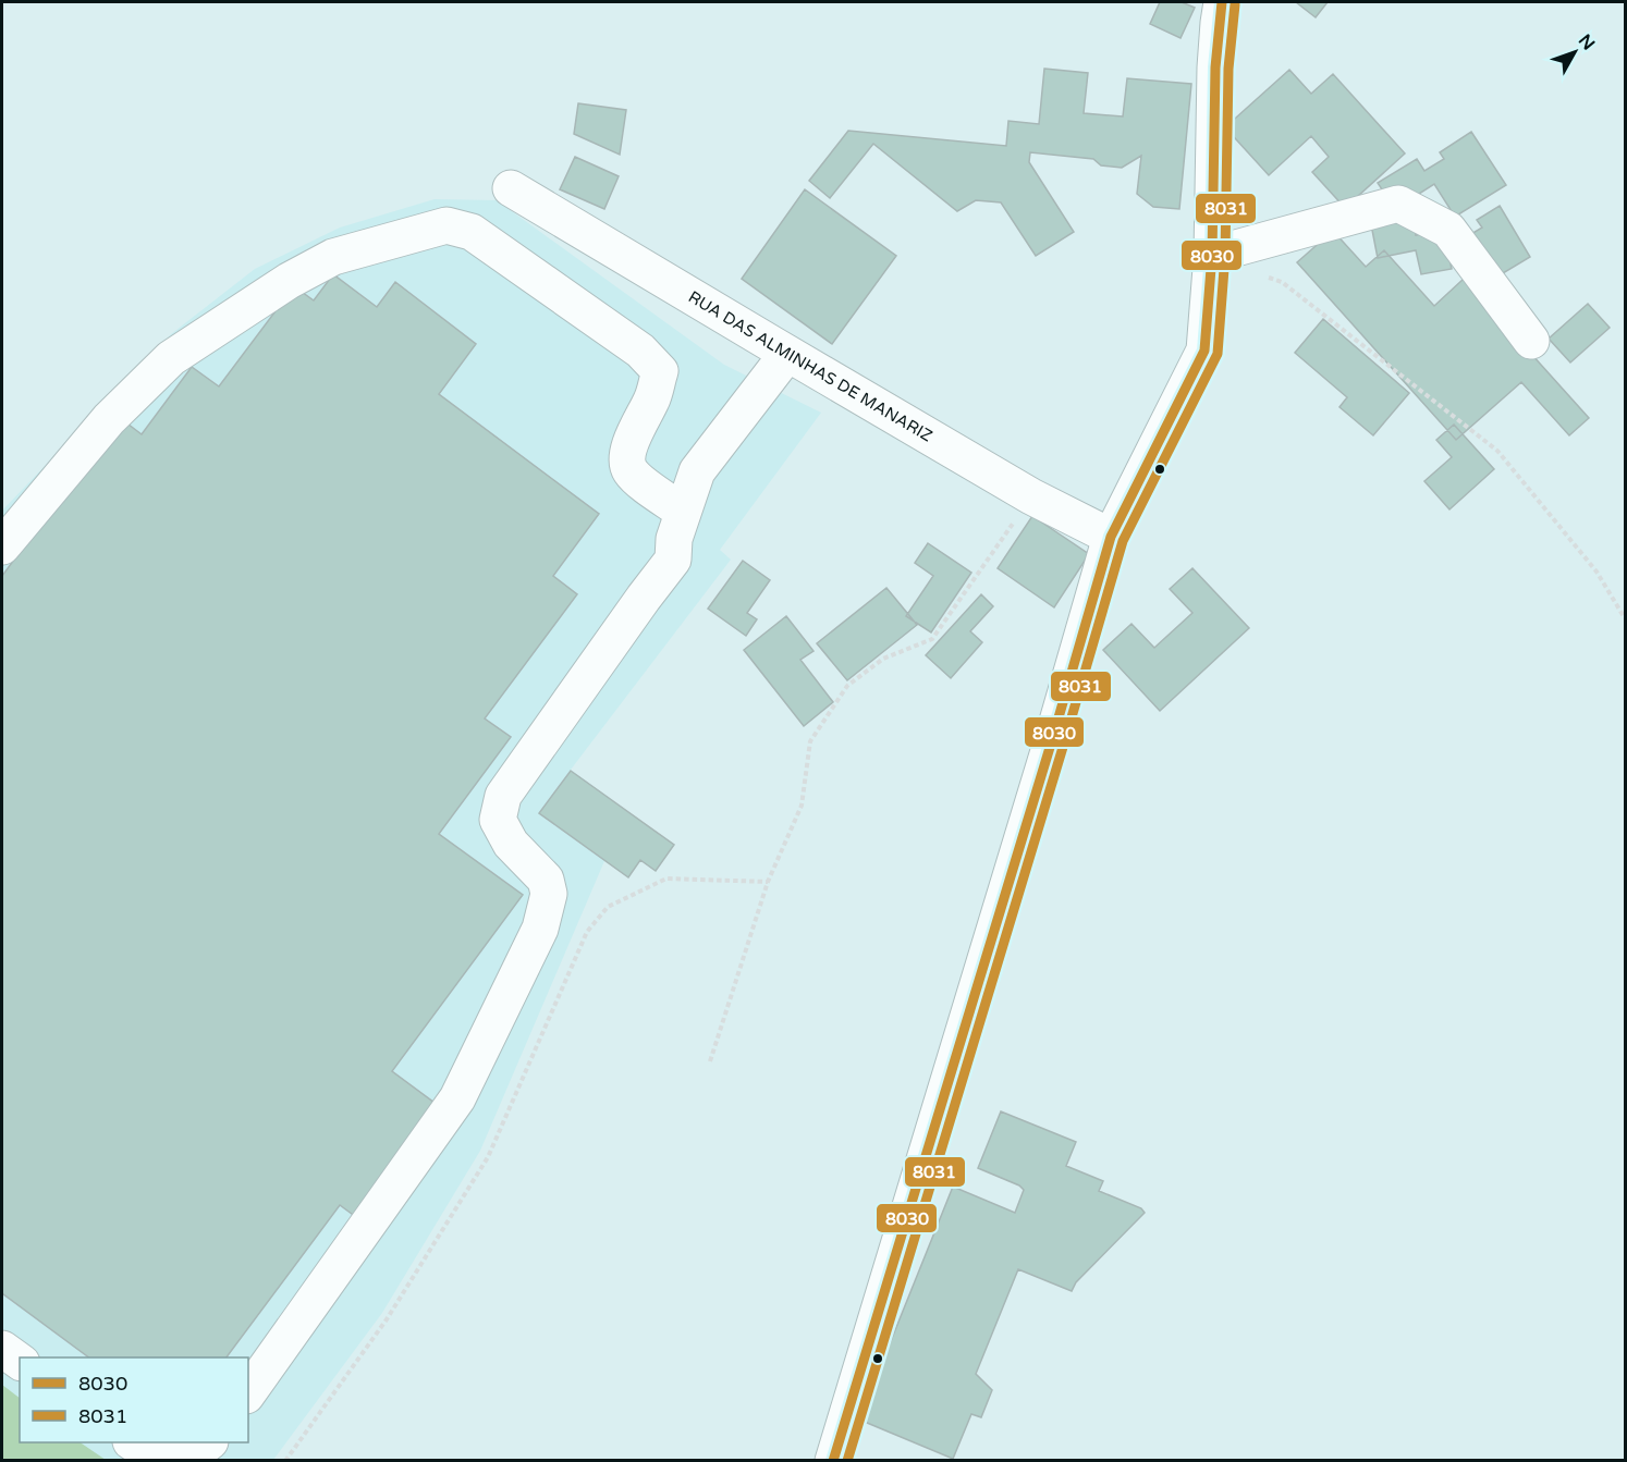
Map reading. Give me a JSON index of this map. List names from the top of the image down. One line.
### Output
{"streets":{"street":["RUA DAS ALMINHAS DE MANARIZ"]},"lines":["transit line 8030","transit line 8031"],"legend":["8030","8031"],"north":"top right"}
